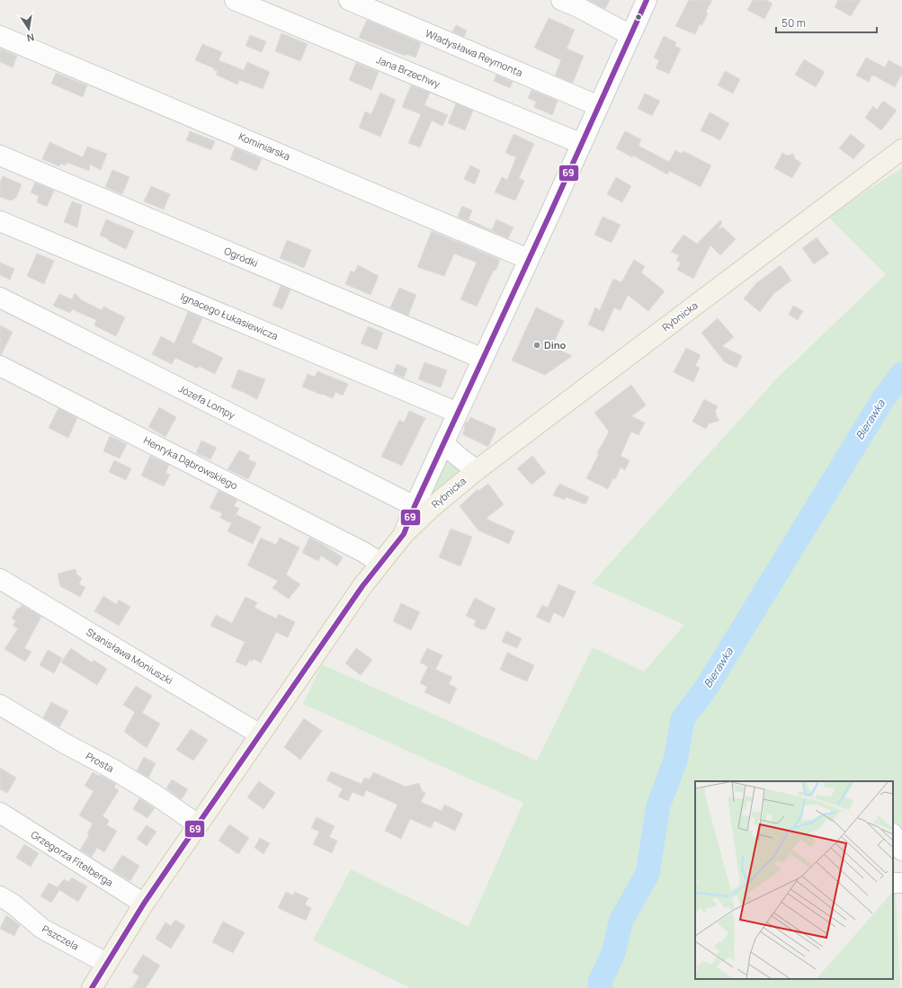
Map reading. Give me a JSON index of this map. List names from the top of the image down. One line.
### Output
{"streets":{"main road":["Rybnicka"],"street":["Władysława Reymonta","Jana Brzechwy","Kominiarska","Ogródki","Ignacego Łukasiewicza","Józefa Lompy","Henryka Dąbrowskiego","Stanisława Moniuszki","Prosta","Grzegorza Fitelberga","Pszczela"]},"crossings":[["Rybnicka","Henryka Dąbrowskiego"],["Rybnicka","Stanisława Moniuszki"],["Rybnicka","Prosta"],["Rybnicka","Grzegorza Fitelberga"],["Rybnicka","Pszczela"]],"water":["Bierawka"],"places":["Dino"],"lines":["transit line 69"],"scale_bar":"50 m","north":"bottom"}
